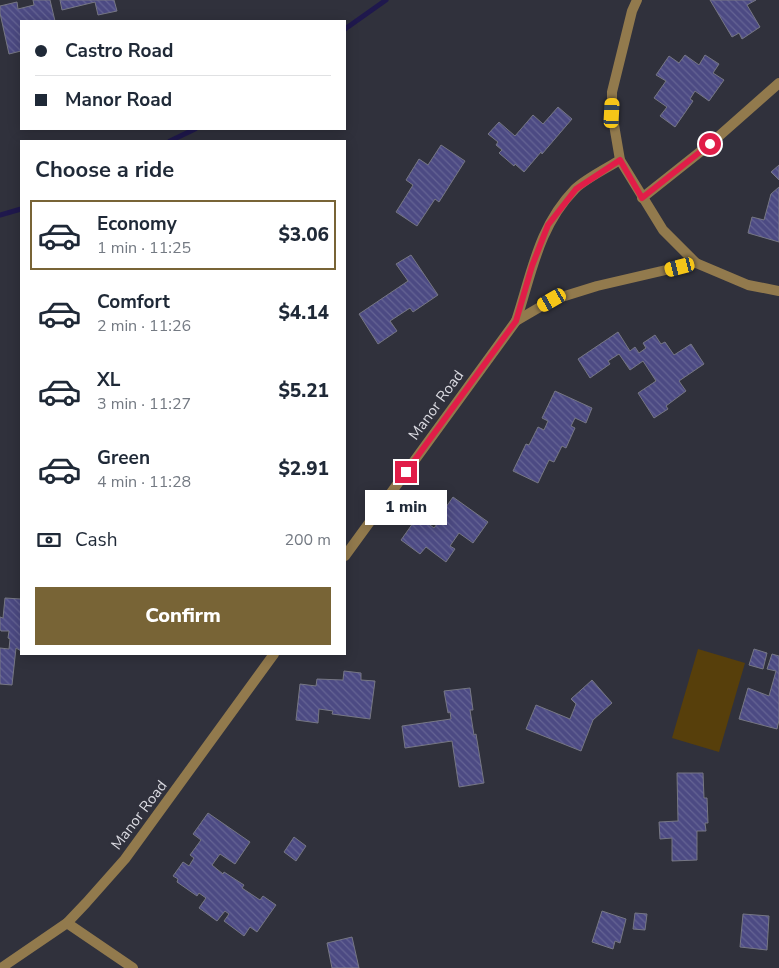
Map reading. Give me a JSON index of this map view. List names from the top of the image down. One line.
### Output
{"streets":{"street":["Manor Road"]},"page":{"banner":["Castro Road","Manor Road"],"heading":"Choose a ride","list":[{"name":"Economy","note":"1 min · 11:25","value":"$3.06"},{"name":"Comfort","note":"2 min · 11:26","value":"$4.14"},{"name":"XL","note":"3 min · 11:27","value":"$5.21"},{"name":"Green","note":"4 min · 11:28","value":"$2.91"}],"bubble":"1 min","pay":["Cash","200 m"],"buttons":"Confirm"}}
